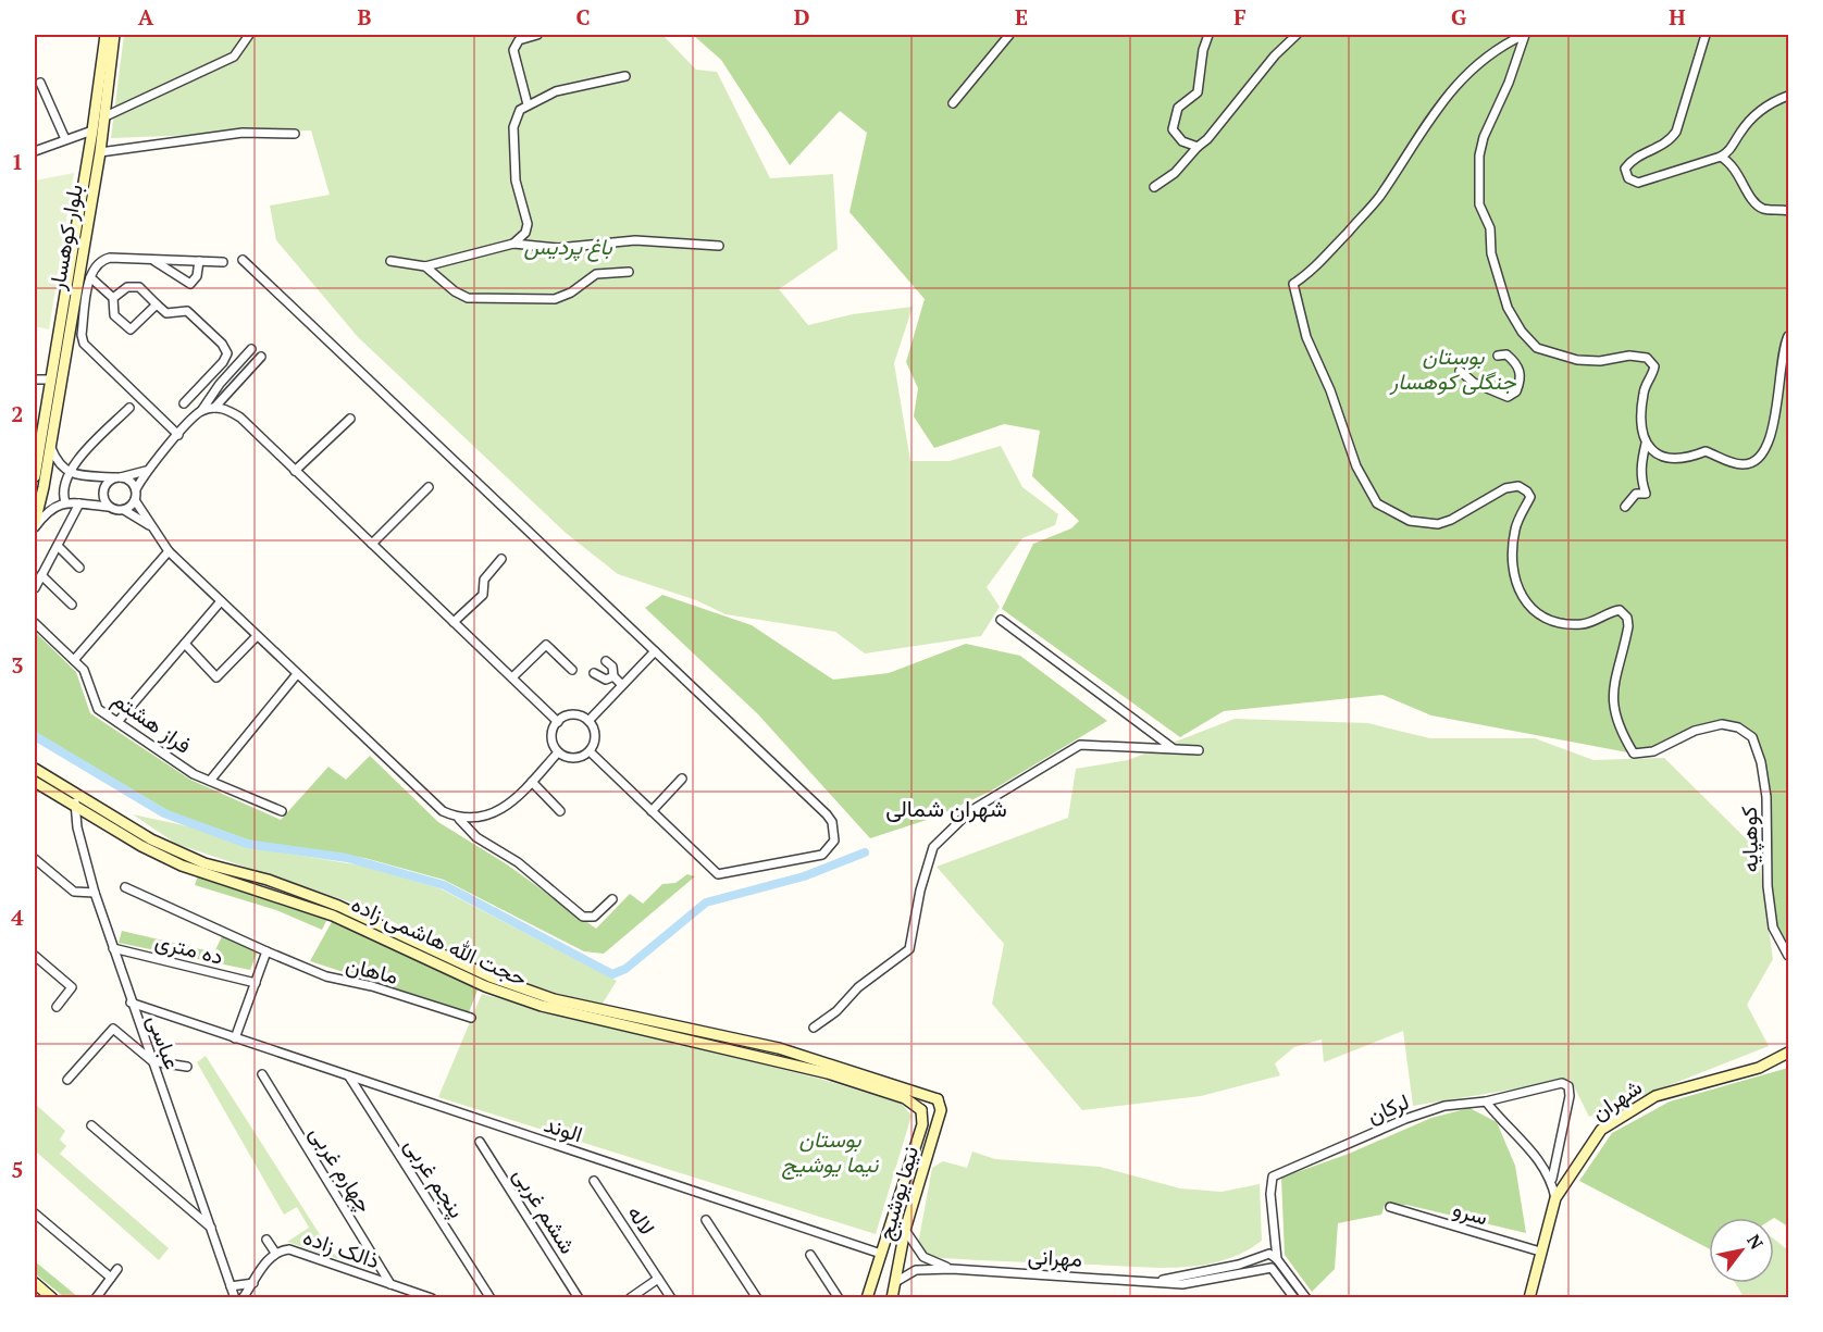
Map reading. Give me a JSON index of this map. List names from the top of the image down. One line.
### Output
{"streets":{"street":["بلوار کوهسار","فراز هشتم","کوهپایه","حجت الله هاشمی زاده","ده متری","ماهان","عباسی","شهران","لرکان","الوند","چهارم غربی","پنجم غربی","نیما یوشیج","ششم غربی","سرو","لاله","ذالک زاده","مهرانی"]},"crossings":[["حجت الله هاشمی زاده","عباسی"],["حجت الله هاشمی زاده","نیما یوشیج"],["ده متری","عباسی"],["عباسی","الوند"],["شهران","سرو"],["لرکان","مهرانی"],["الوند","پنجم غربی"],["الوند","نیما یوشیج"],["چهارم غربی","ذالک زاده"],["نیما یوشیج","مهرانی"]],"districts":["شهران شمالی"],"parks":["باغ پردیس","بوستان جنگلی کوهسار","بوستان نیما یوشیج"],"north":"top right","grid":{"columns":["A","B","C","D","E","F","G","H"],"rows":["1","2","3","4","5"]}}
